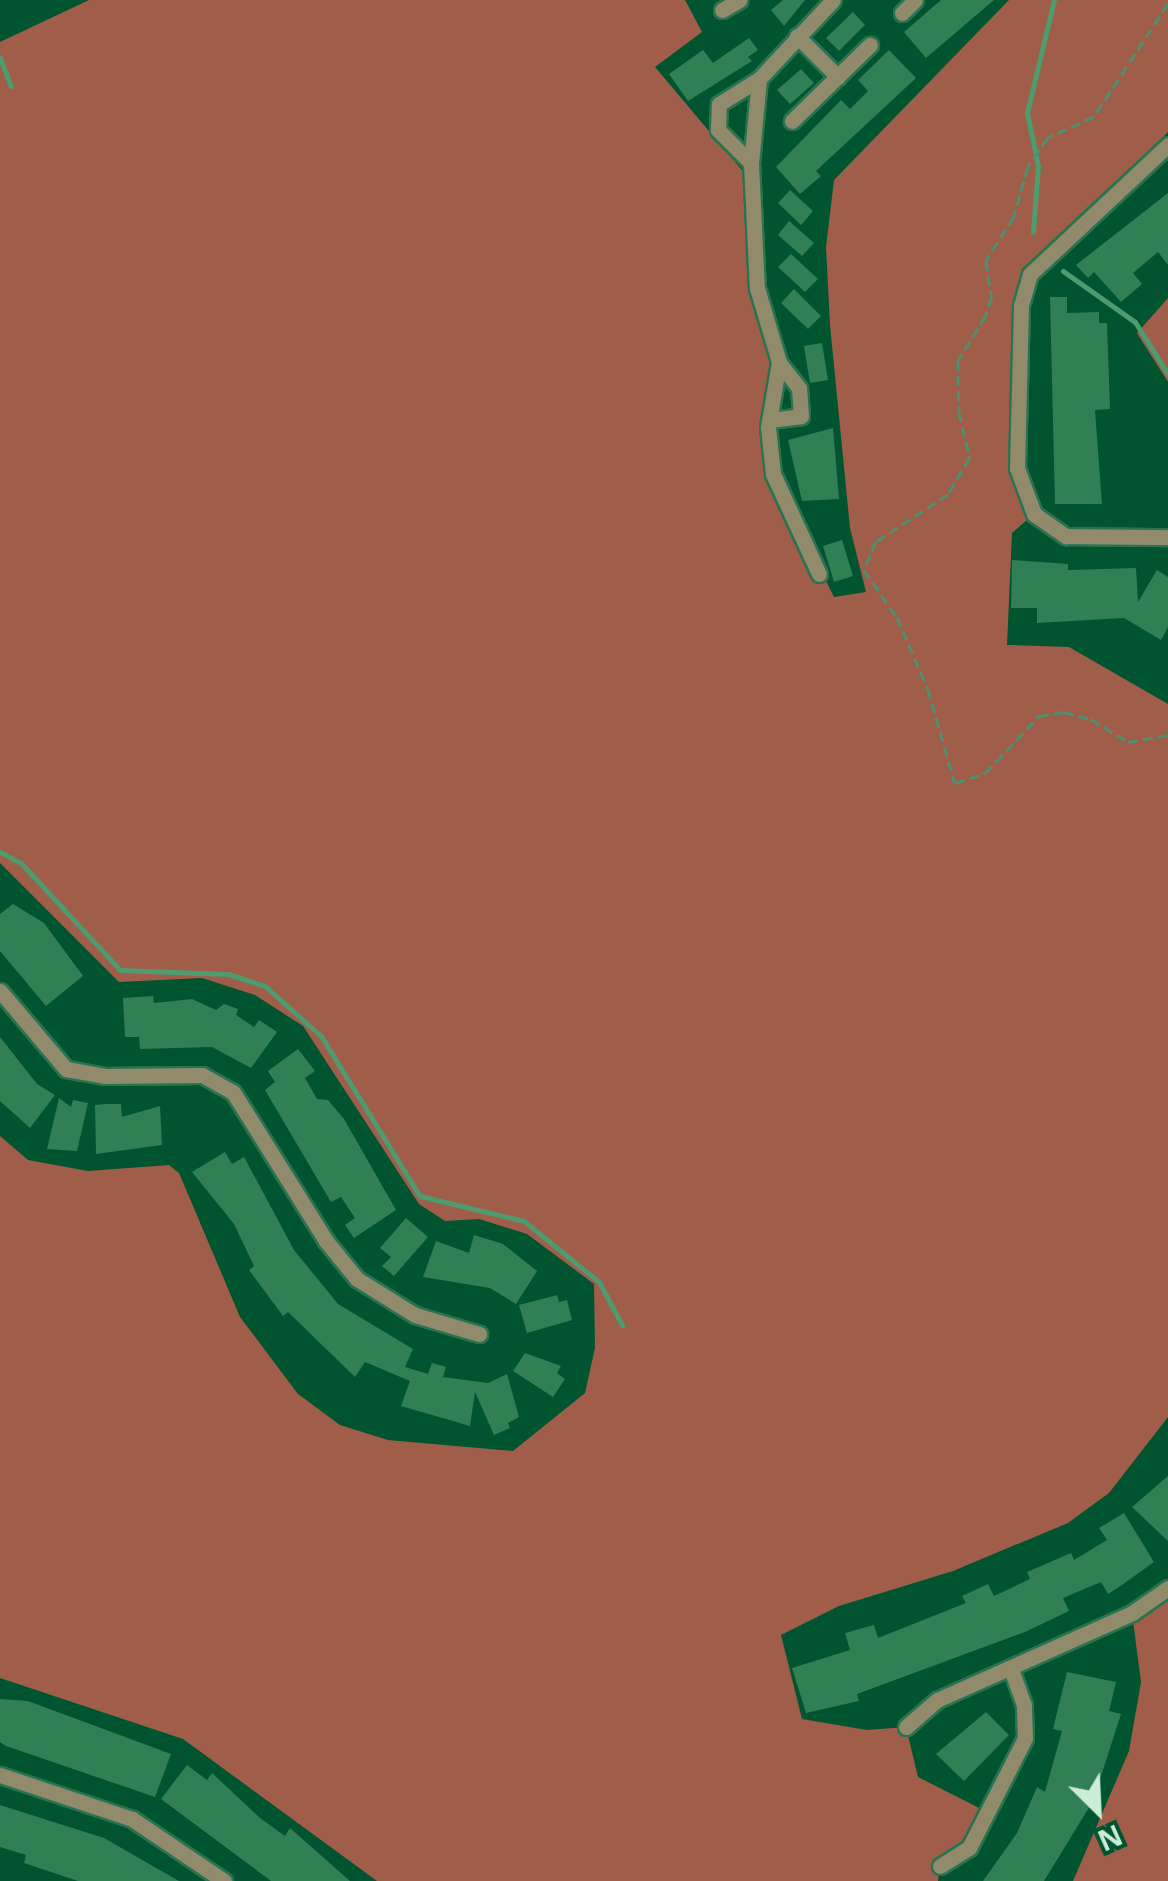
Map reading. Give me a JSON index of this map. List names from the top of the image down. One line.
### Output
{"north":"bottom right"}
